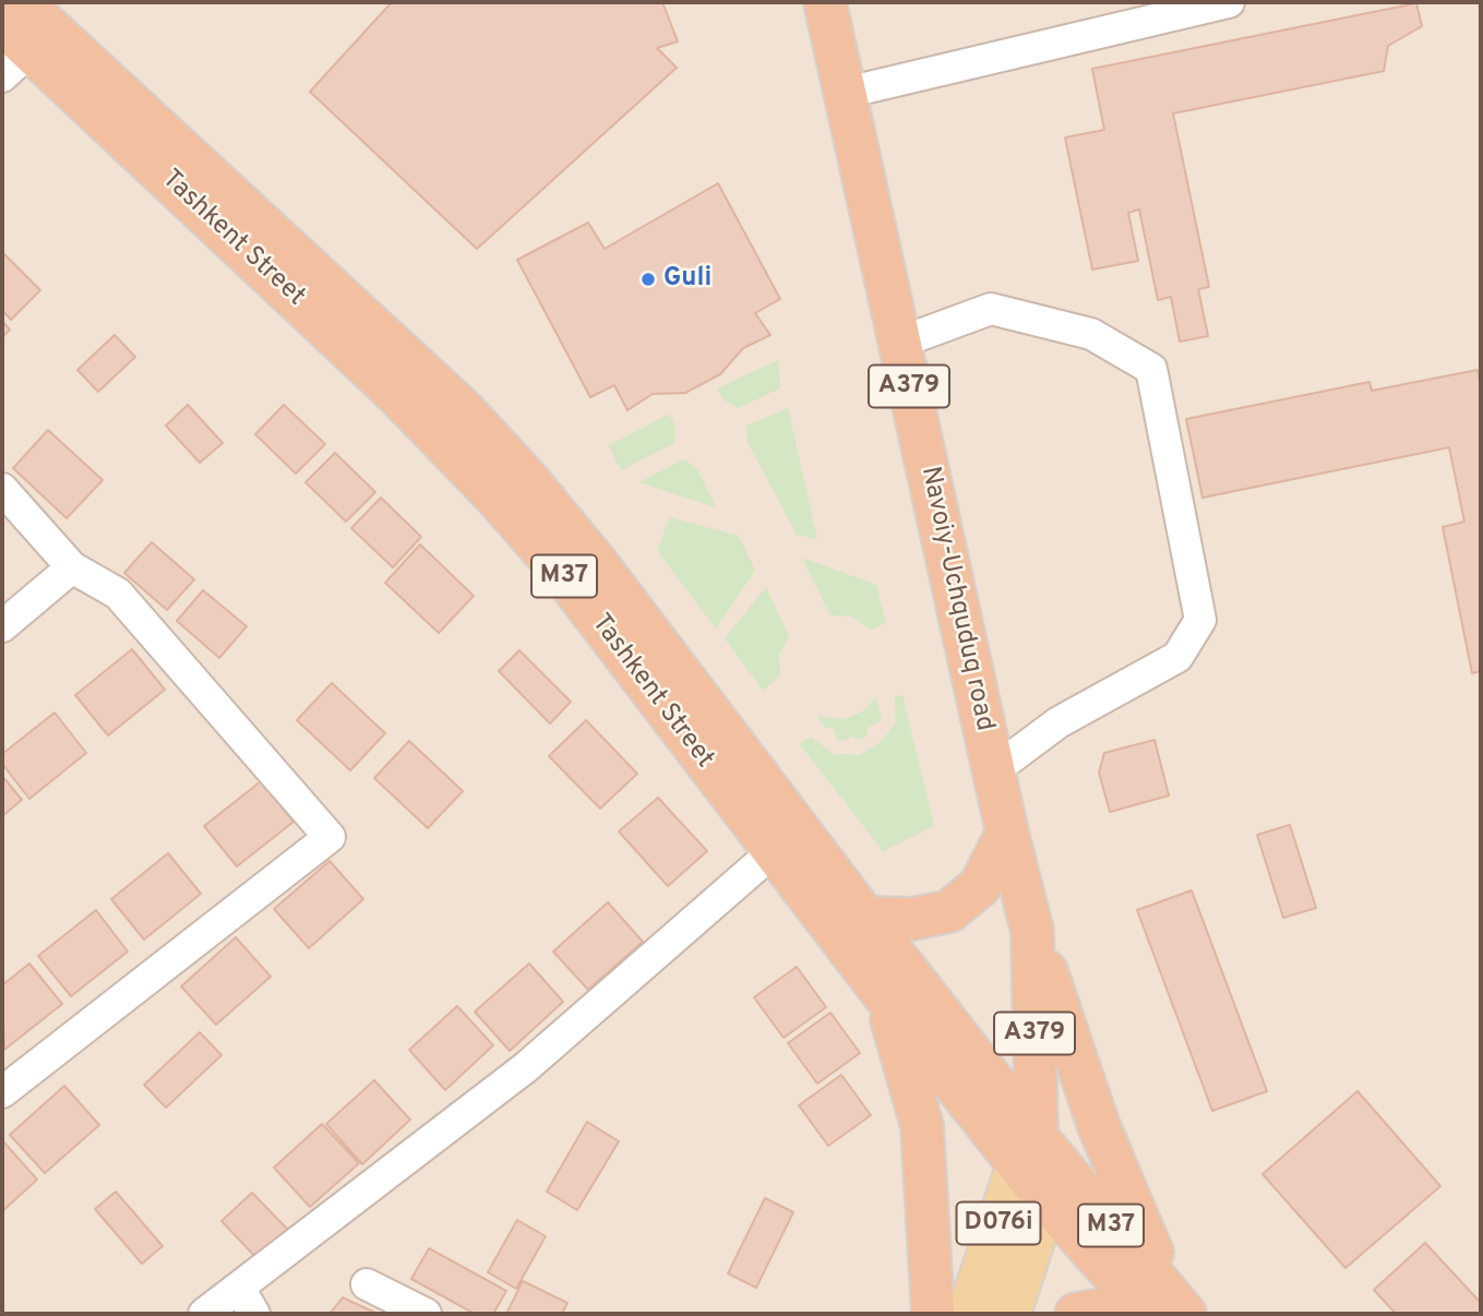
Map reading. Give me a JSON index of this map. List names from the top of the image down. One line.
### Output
{"streets":{"highway":["Tashkent Street","A379","M37","Navoiy-Uchquduq road"],"main road":["D076i"]},"crossings":[["Tashkent Street","M37"],["Tashkent Street","Navoiy-Uchquduq road"],["Tashkent Street","D076i"],["M37","Navoiy-Uchquduq road"],["M37","D076i"],["Navoiy-Uchquduq road","D076i"]],"places":["Guli"]}
